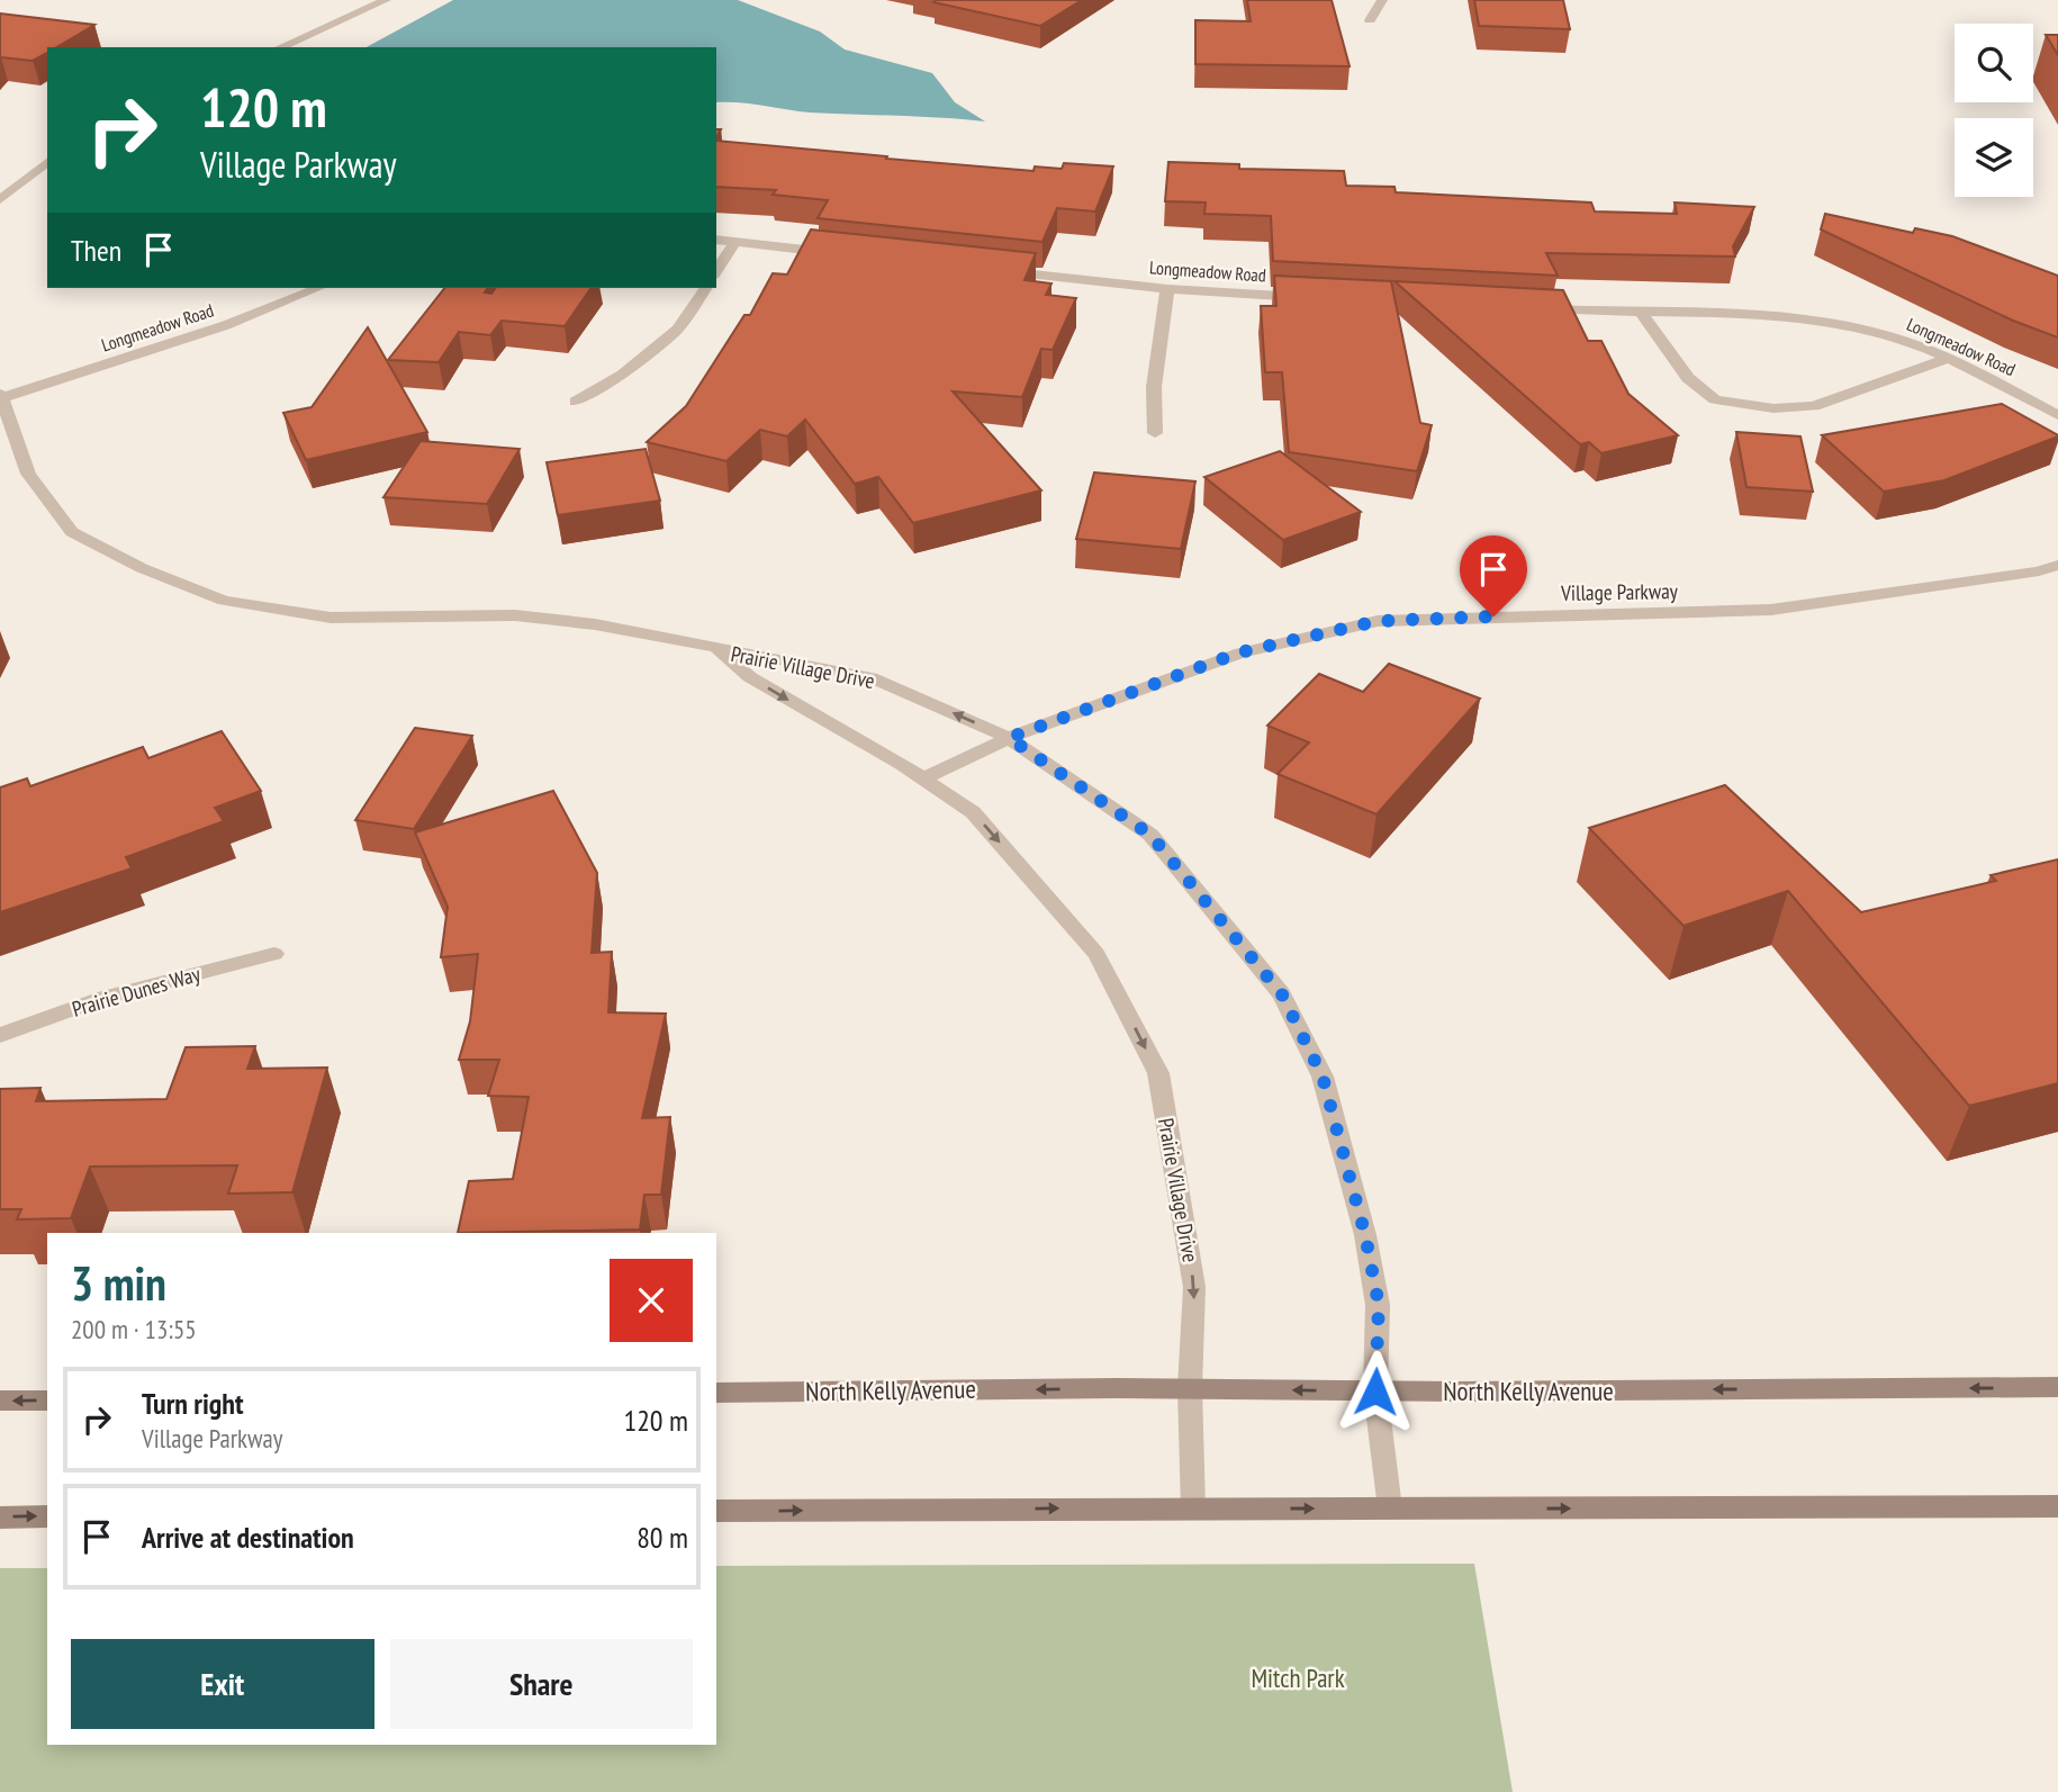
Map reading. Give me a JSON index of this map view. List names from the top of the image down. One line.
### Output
{"streets":{"street":["Longmeadow Road","Village Parkway","Prairie Village Drive","Prairie Dunes Way","North Kelly Avenue"]},"crossings":[["Longmeadow Road","Prairie Village Drive"],["Village Parkway","Prairie Village Drive"],["Prairie Village Drive","North Kelly Avenue"]],"parks":["Mitch Park"],"page":{"turn":["120 m","Village Parkway"],"then":"Then","heading":["3 min","200 m · 13:55"],"list":[{"name":"Turn right","note":"Village Parkway","value":"120 m"},{"name":"Arrive at destination","value":"80 m"}],"buttons":["Exit","Share"]}}
